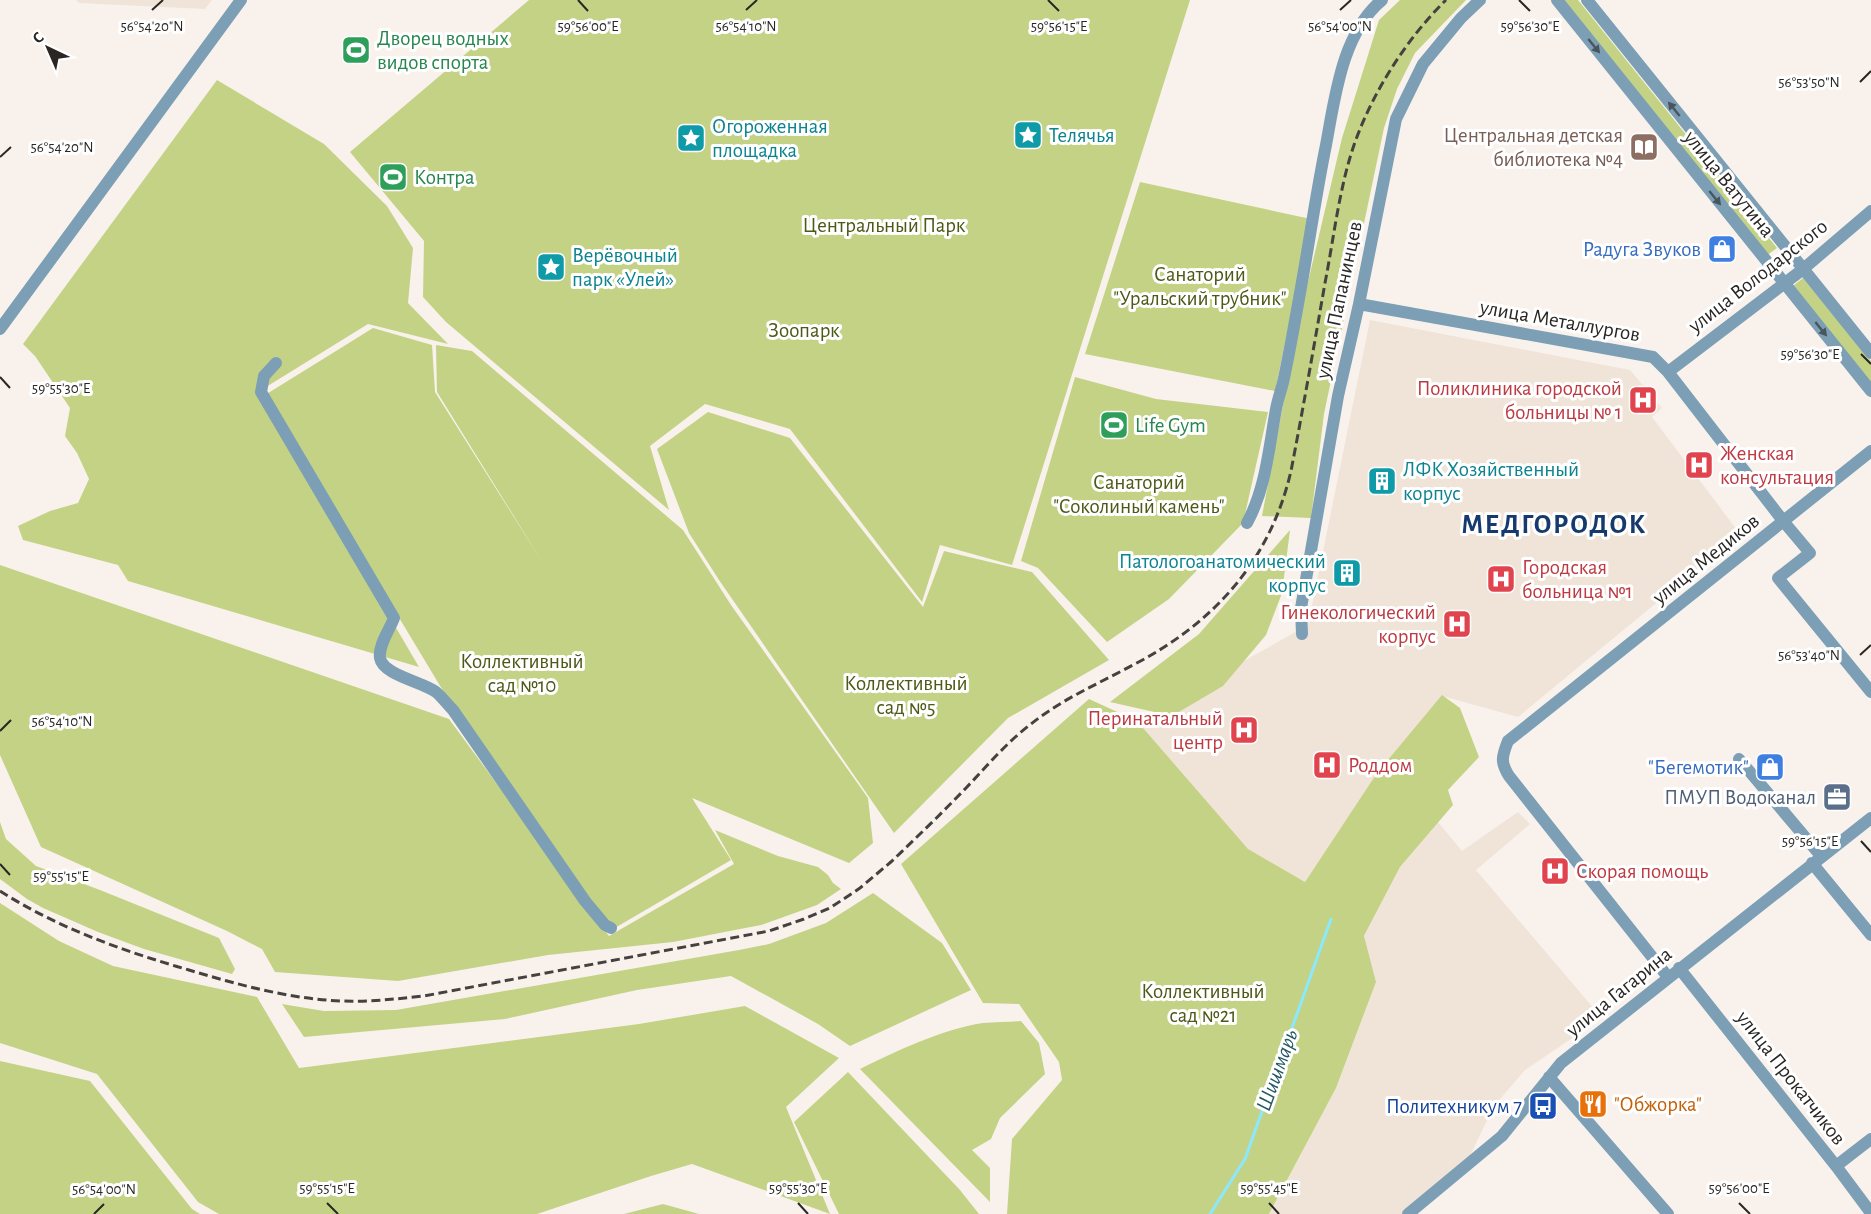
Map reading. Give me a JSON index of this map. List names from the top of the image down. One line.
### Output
{"streets":{"street":["улица Ватутина","улица Володарского","улица Папанинцев","улица Металлургов","улица Медиков","улица Гагарина","улица Прокатчиков"]},"crossings":[["улица Ватутина","улица Володарского"],["улица Володарского","улица Металлургов"],["улица Папанинцев","улица Металлургов"],["улица Металлургов","улица Медиков"],["улица Медиков","улица Гагарина"],["улица Гагарина","улица Прокатчиков"]],"districts":["МЕДГОРОДОК"],"water":["Шишмарь"],"parks":["Центральный Парк","Санаторий \"Уральский трубник\"","Зоопарк","Санаторий \"Соколиный камень\"","Коллективный сад №10","Коллективный сад №5","Коллективный сад №21"],"places":{"sports":["Дворец водных видов спорта","Контра","Life Gym"],"place":["Телячья","Огороженная площадка","Верёвочный парк «Улей»"],"library":["Центральная детская библиотека №4"],"shop":["Радуга Звуков","\"Бегемотик\""],"hospital":["Поликлиника городской больницы № 1","Женская консультация","Городская больница №1","Гинекологический корпус","Перинатальный центр","Роддом","Скорая помощь"],"building":["ЛФК Хозяйственный корпус","Патологоанатомический корпус"],"office":["ПМУП Водоканал"],"restaurant":["\"Обжорка\""],"bus stop":["Политехникум 7"]},"north":"top left","coordinates":["56°54'20\"N","56°54'10\"N","56°54'00\"N","59°56'00\"E","59°56'15\"E","59°56'30\"E","56°53'50\"N","59°55'30\"E","56°53'40\"N","59°55'15\"E","59°55'45\"E"]}
